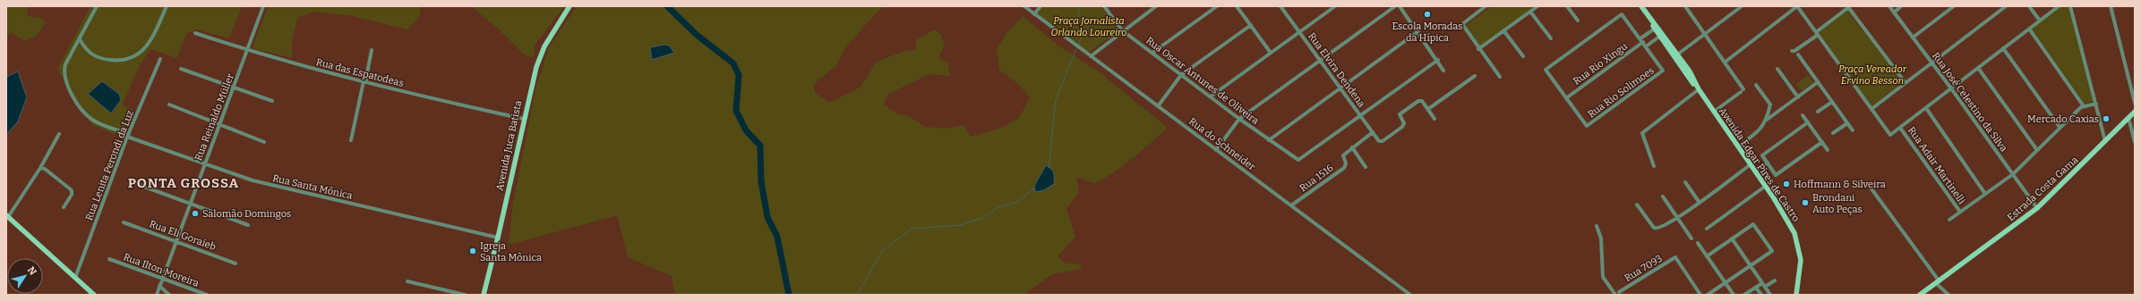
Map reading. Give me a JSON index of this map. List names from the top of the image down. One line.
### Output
{"streets":{"main road":["Avenida Juca Batista","Avenida Edgar Pires de Castro","Estrada Costa Gama"],"street":["Rua Rio Xingu","Rua Elvira Dendena","Rua das Espatodeas","Rua Oscar Antunes de Oliveira","Rua Rio Solimoes","Rua José Celestino da Silva","Rua Reinaldo Müller","Rua do Schneider","Rua Lenita Perondi da Luz","Rua Adair Martinelli","Rua 1516","Rua Santa Mônica","Rua Eli Goraieb","Rua 7093","Rua Ilton Moreira"]},"crossings":[["Rua Rio Xingu","Rua Rio Solimoes"],["Rua Rio Xingu","Avenida Edgar Pires de Castro"],["Rua Elvira Dendena","Rua Oscar Antunes de Oliveira"],["Rua Elvira Dendena","Rua 1516"],["Rua das Espatodeas","Rua Reinaldo Müller"],["Rua das Espatodeas","Avenida Juca Batista"],["Rua José Celestino da Silva","Estrada Costa Gama"],["Rua Reinaldo Müller","Rua Santa Mônica"],["Rua Reinaldo Müller","Rua Eli Goraieb"],["Rua Reinaldo Müller","Rua Ilton Moreira"],["Rua do Schneider","Rua 1516"],["Avenida Juca Batista","Rua Santa Mônica"],["Rua Lenita Perondi da Luz","Rua Santa Mônica"]],"districts":["PONTA GROSSA"],"parks":["Praça Jornalista Orlando Loureiro","Praça Vereador Ervino Besson"],"places":["Escola Moradas da Hípica","Mercado Caxias","Hoffmann & Silveira","Brondani Auto Peças","Salomão Domingos","Igreja Santa Mônica"],"north":"top right"}
